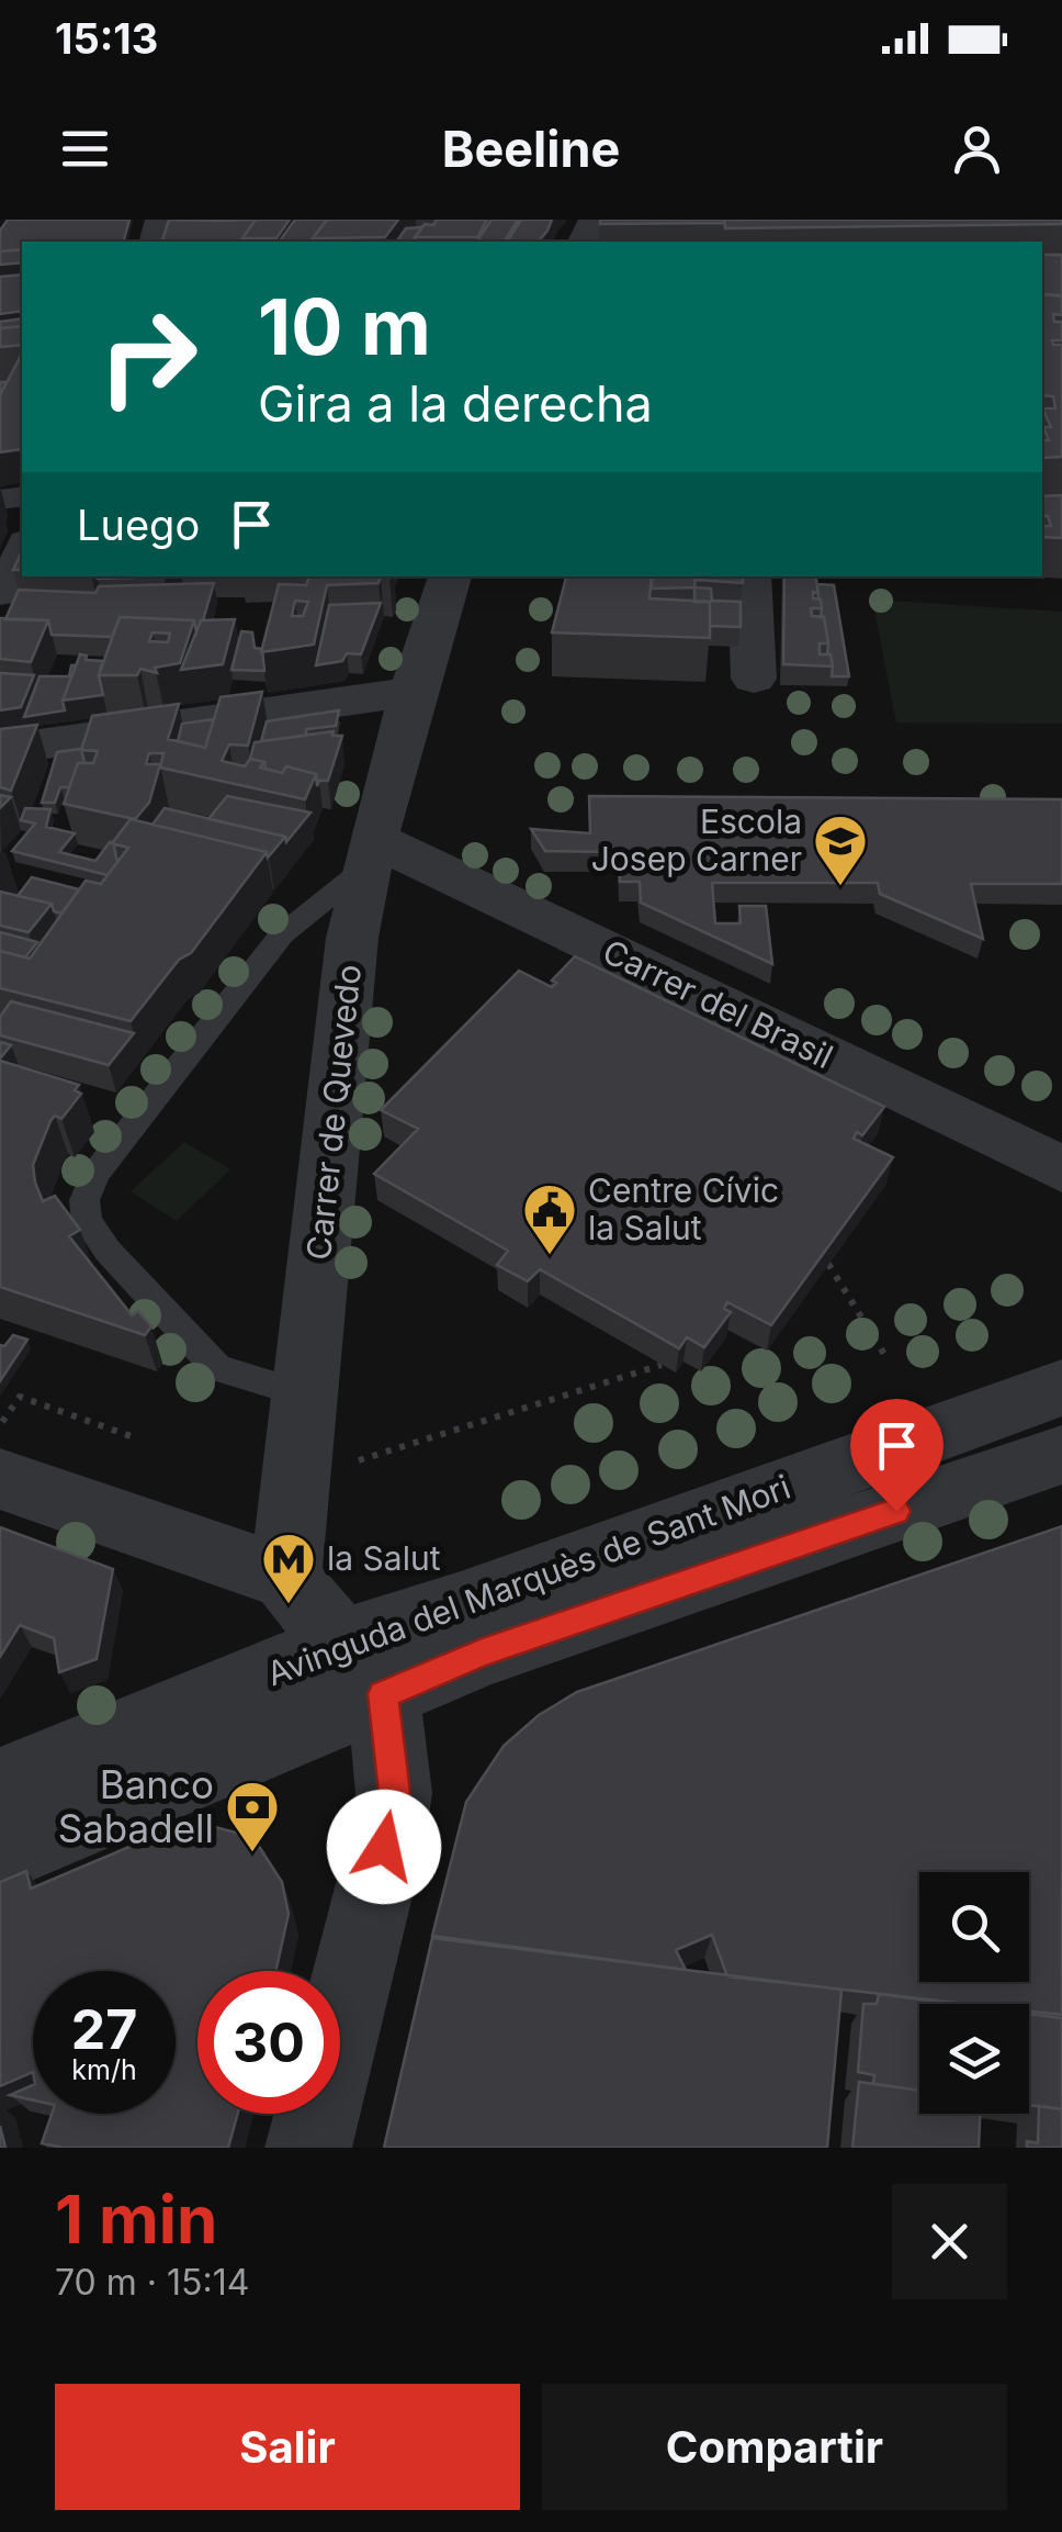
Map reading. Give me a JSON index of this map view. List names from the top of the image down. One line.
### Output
{"streets":{"street":["Carrer del Brasil","Carrer de Quevedo","Avinguda del Marquès de Sant Mori"]},"crossings":[["Carrer del Brasil","Carrer de Quevedo"]],"places":{"school or university":["Escola Josep Carner"],"public building":["Centre Cívic la Salut"],"metro station":["la Salut"],"bank":["Banco Sabadell"]},"page":{"status":"15:13","header":"Beeline","turn":["10 m","Gira a la derecha"],"then":"Luego","speed":"27 km/h","limit":"30","heading":["1 min","70 m · 15:14"],"buttons":["Salir","Compartir"]}}
